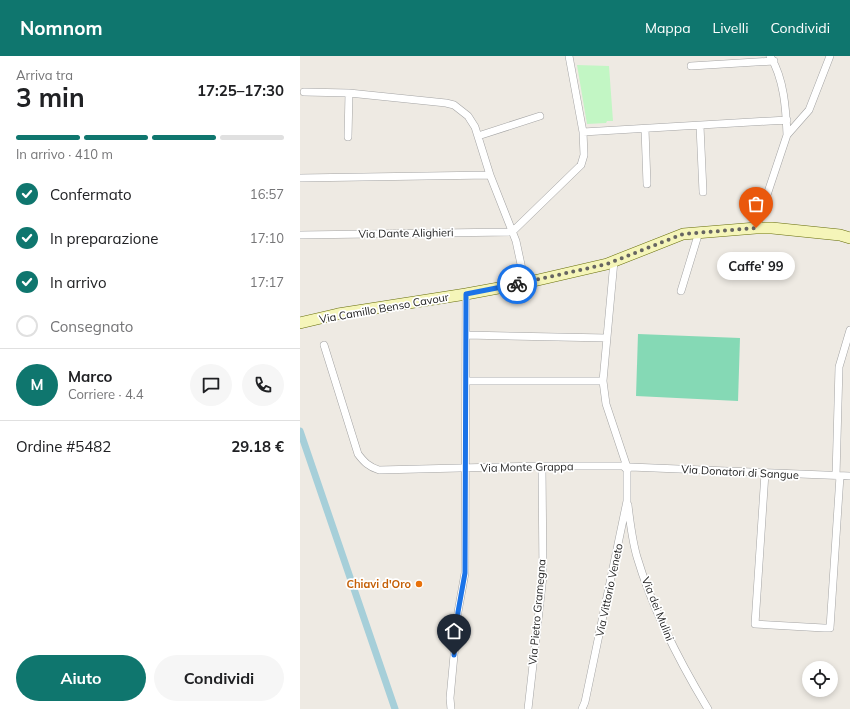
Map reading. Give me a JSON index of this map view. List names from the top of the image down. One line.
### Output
{"streets":{"street":["Via Dante Alighieri","Via Camillo Benso Cavour","Via Monte Grappa","Via Donatori di Sangue","Via Vittorio Veneto","Via dei Mulini","Via Pietro Gramegna"]},"crossings":[["Via Camillo Benso Cavour","Via Vittorio Veneto"],["Via Monte Grappa","Via Donatori di Sangue"],["Via Monte Grappa","Via Vittorio Veneto"],["Via Monte Grappa","Via Pietro Gramegna"],["Via Donatori di Sangue","Via Vittorio Veneto"],["Via Vittorio Veneto","Via dei Mulini"]],"places":["Caffe' 99","Chiavi d'Oro"],"page":{"header":"Nomnom","nav":["Mappa","Livelli","Condividi"],"heading":["3 min","Arriva tra","17:25–17:30"],"panel":["Marco","Corriere · 4.4","Ordine #5482","29.18 €"],"bar":"In arrivo · 410 m","list":[["Confermato","16:57"],["In preparazione","17:10"],["In arrivo","17:17"],"Consegnato"],"bubble":"Caffe' 99","round":"M","buttons":["Aiuto","Condividi"]}}
